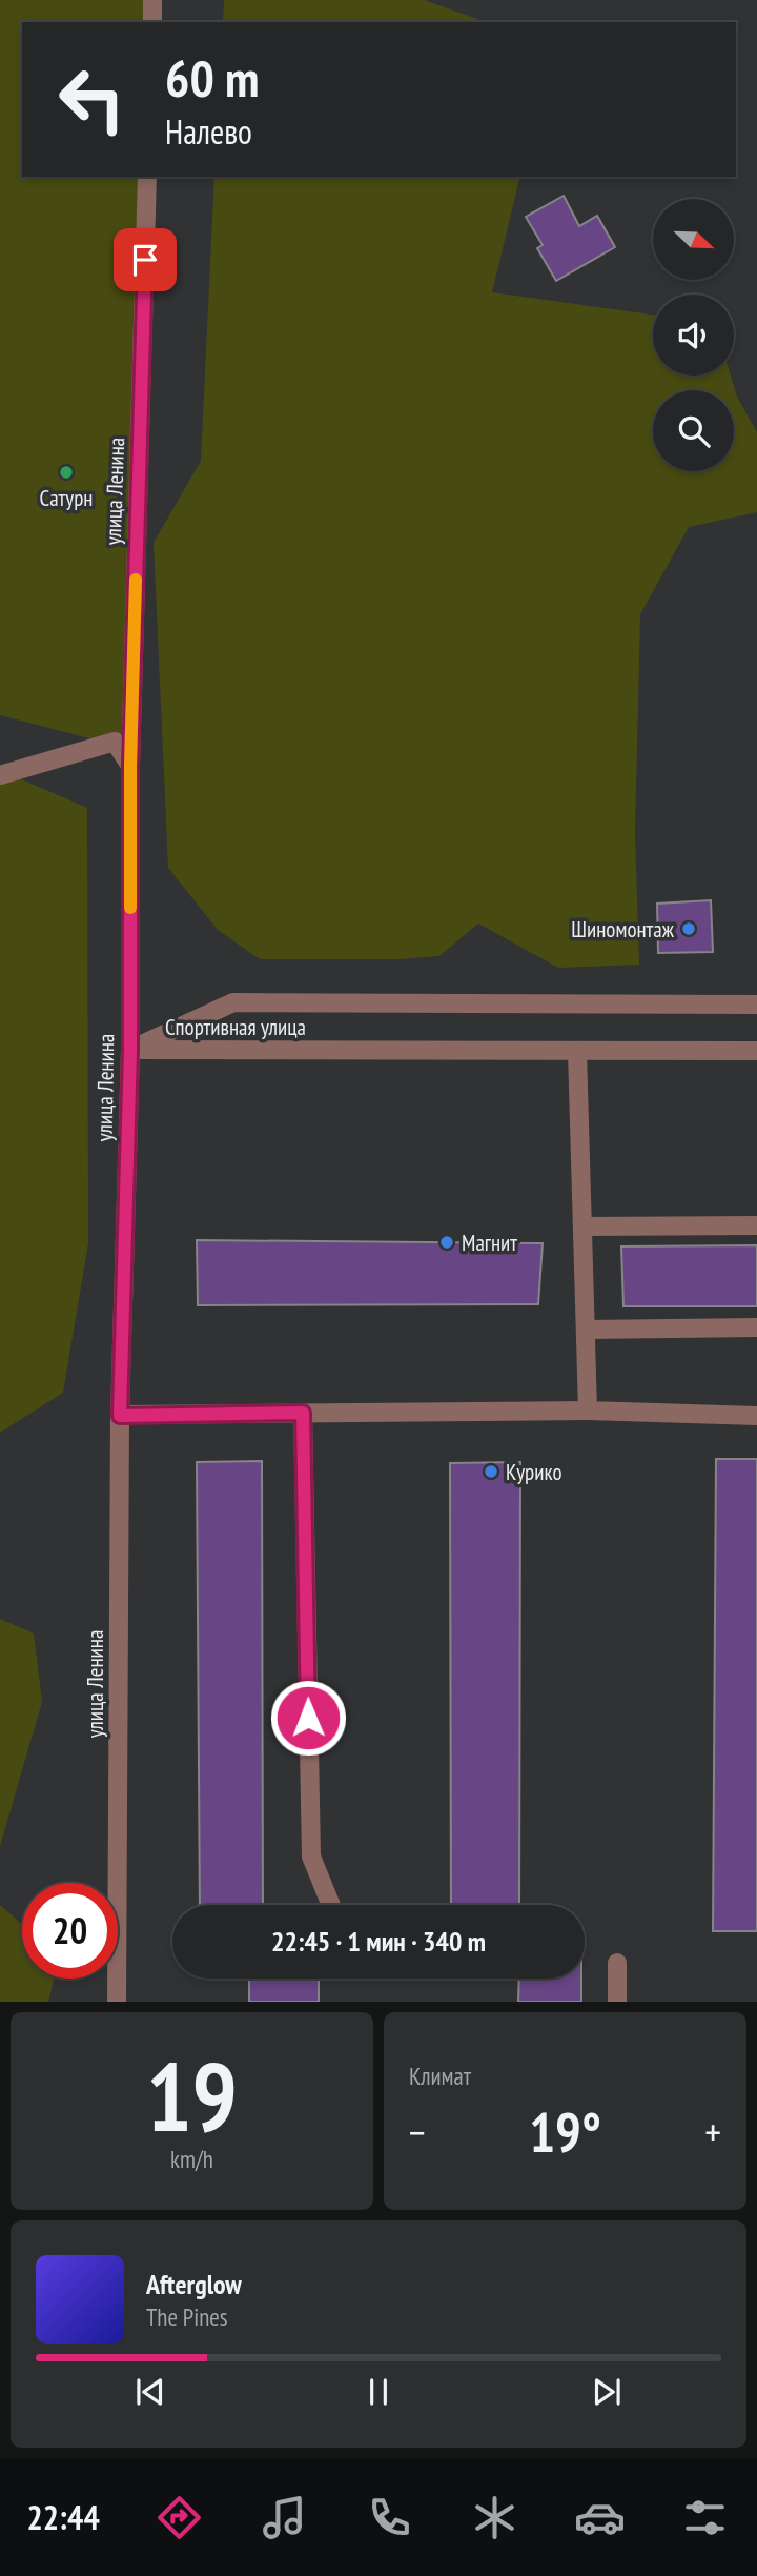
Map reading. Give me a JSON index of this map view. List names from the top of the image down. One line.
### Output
{"streets":{"street":["улица Ленина","Спортивная улица"]},"crossings":[["улица Ленина","Спортивная улица"]],"places":["Сатурн","Шиномонтаж","Магнит","Курико"],"north":"bottom right","page":{"turn":["60 m","Налево"],"limit":"20","trip":"22:45 · 1 мин · 340 m","tile":[["19","km/h"],"Климат"],"heat":["−","19°","+"],"song":["Afterglow","The Pines"],"tabs":"22:44"}}
